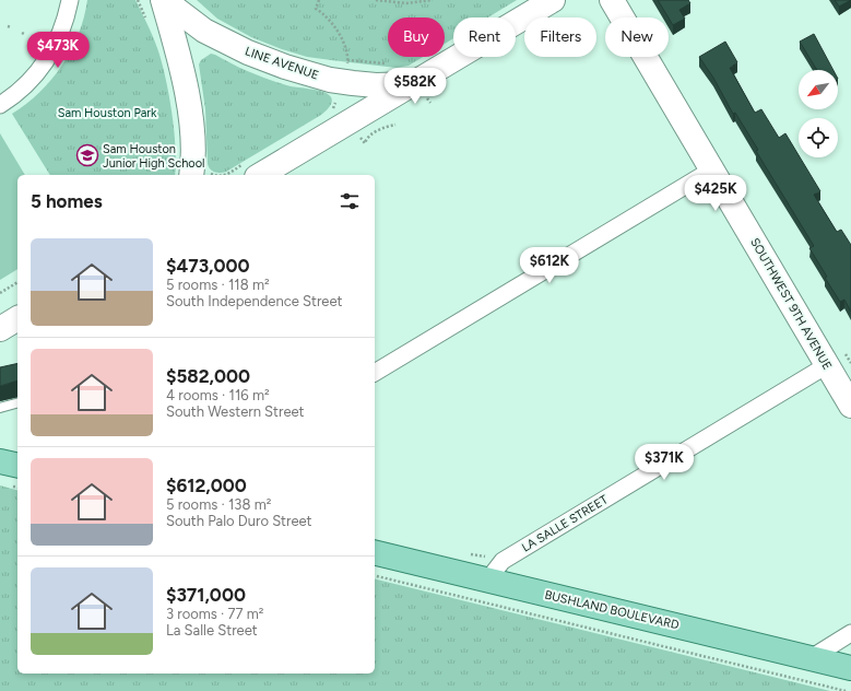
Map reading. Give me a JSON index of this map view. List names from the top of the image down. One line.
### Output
{"streets":{"main road":["LINE AVENUE","SOUTHWEST 9TH AVENUE","BUSHLAND BOULEVARD"],"street":["LA SALLE STREET"]},"crossings":[["SOUTHWEST 9TH AVENUE","LA SALLE STREET"],["LA SALLE STREET","BUSHLAND BOULEVARD"]],"parks":["Sam Houston Park"],"places":{"school or university":["Sam Houston Junior High School"]},"north":"bottom left","page":{"chip":["Buy","Rent","Filters","New"],"price":["$473K","$582K","$425K","$612K","$371K"],"heading":"5 homes","list":[{"name":"$473,000","note":"5 rooms · 118 m² · South Independence Street"},{"name":"$582,000","note":"4 rooms · 116 m² · South Western Street"},{"name":"$612,000","note":"5 rooms · 138 m² · South Palo Duro Street"},{"name":"$371,000","note":"3 rooms · 77 m² · La Salle Street"}]}}
